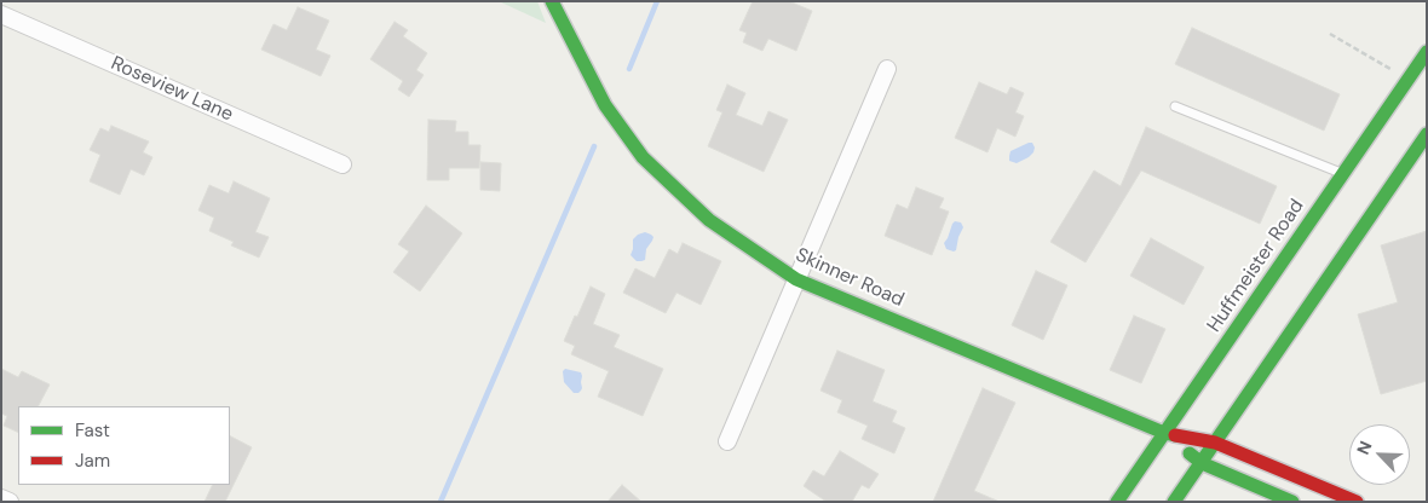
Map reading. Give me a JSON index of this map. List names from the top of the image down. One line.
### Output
{"streets":{"street":["Roseview Lane","Huffmeister Road","Skinner Road"]},"crossings":[["Huffmeister Road","Skinner Road"]],"legend":["Fast","Jam"],"north":"top left"}
